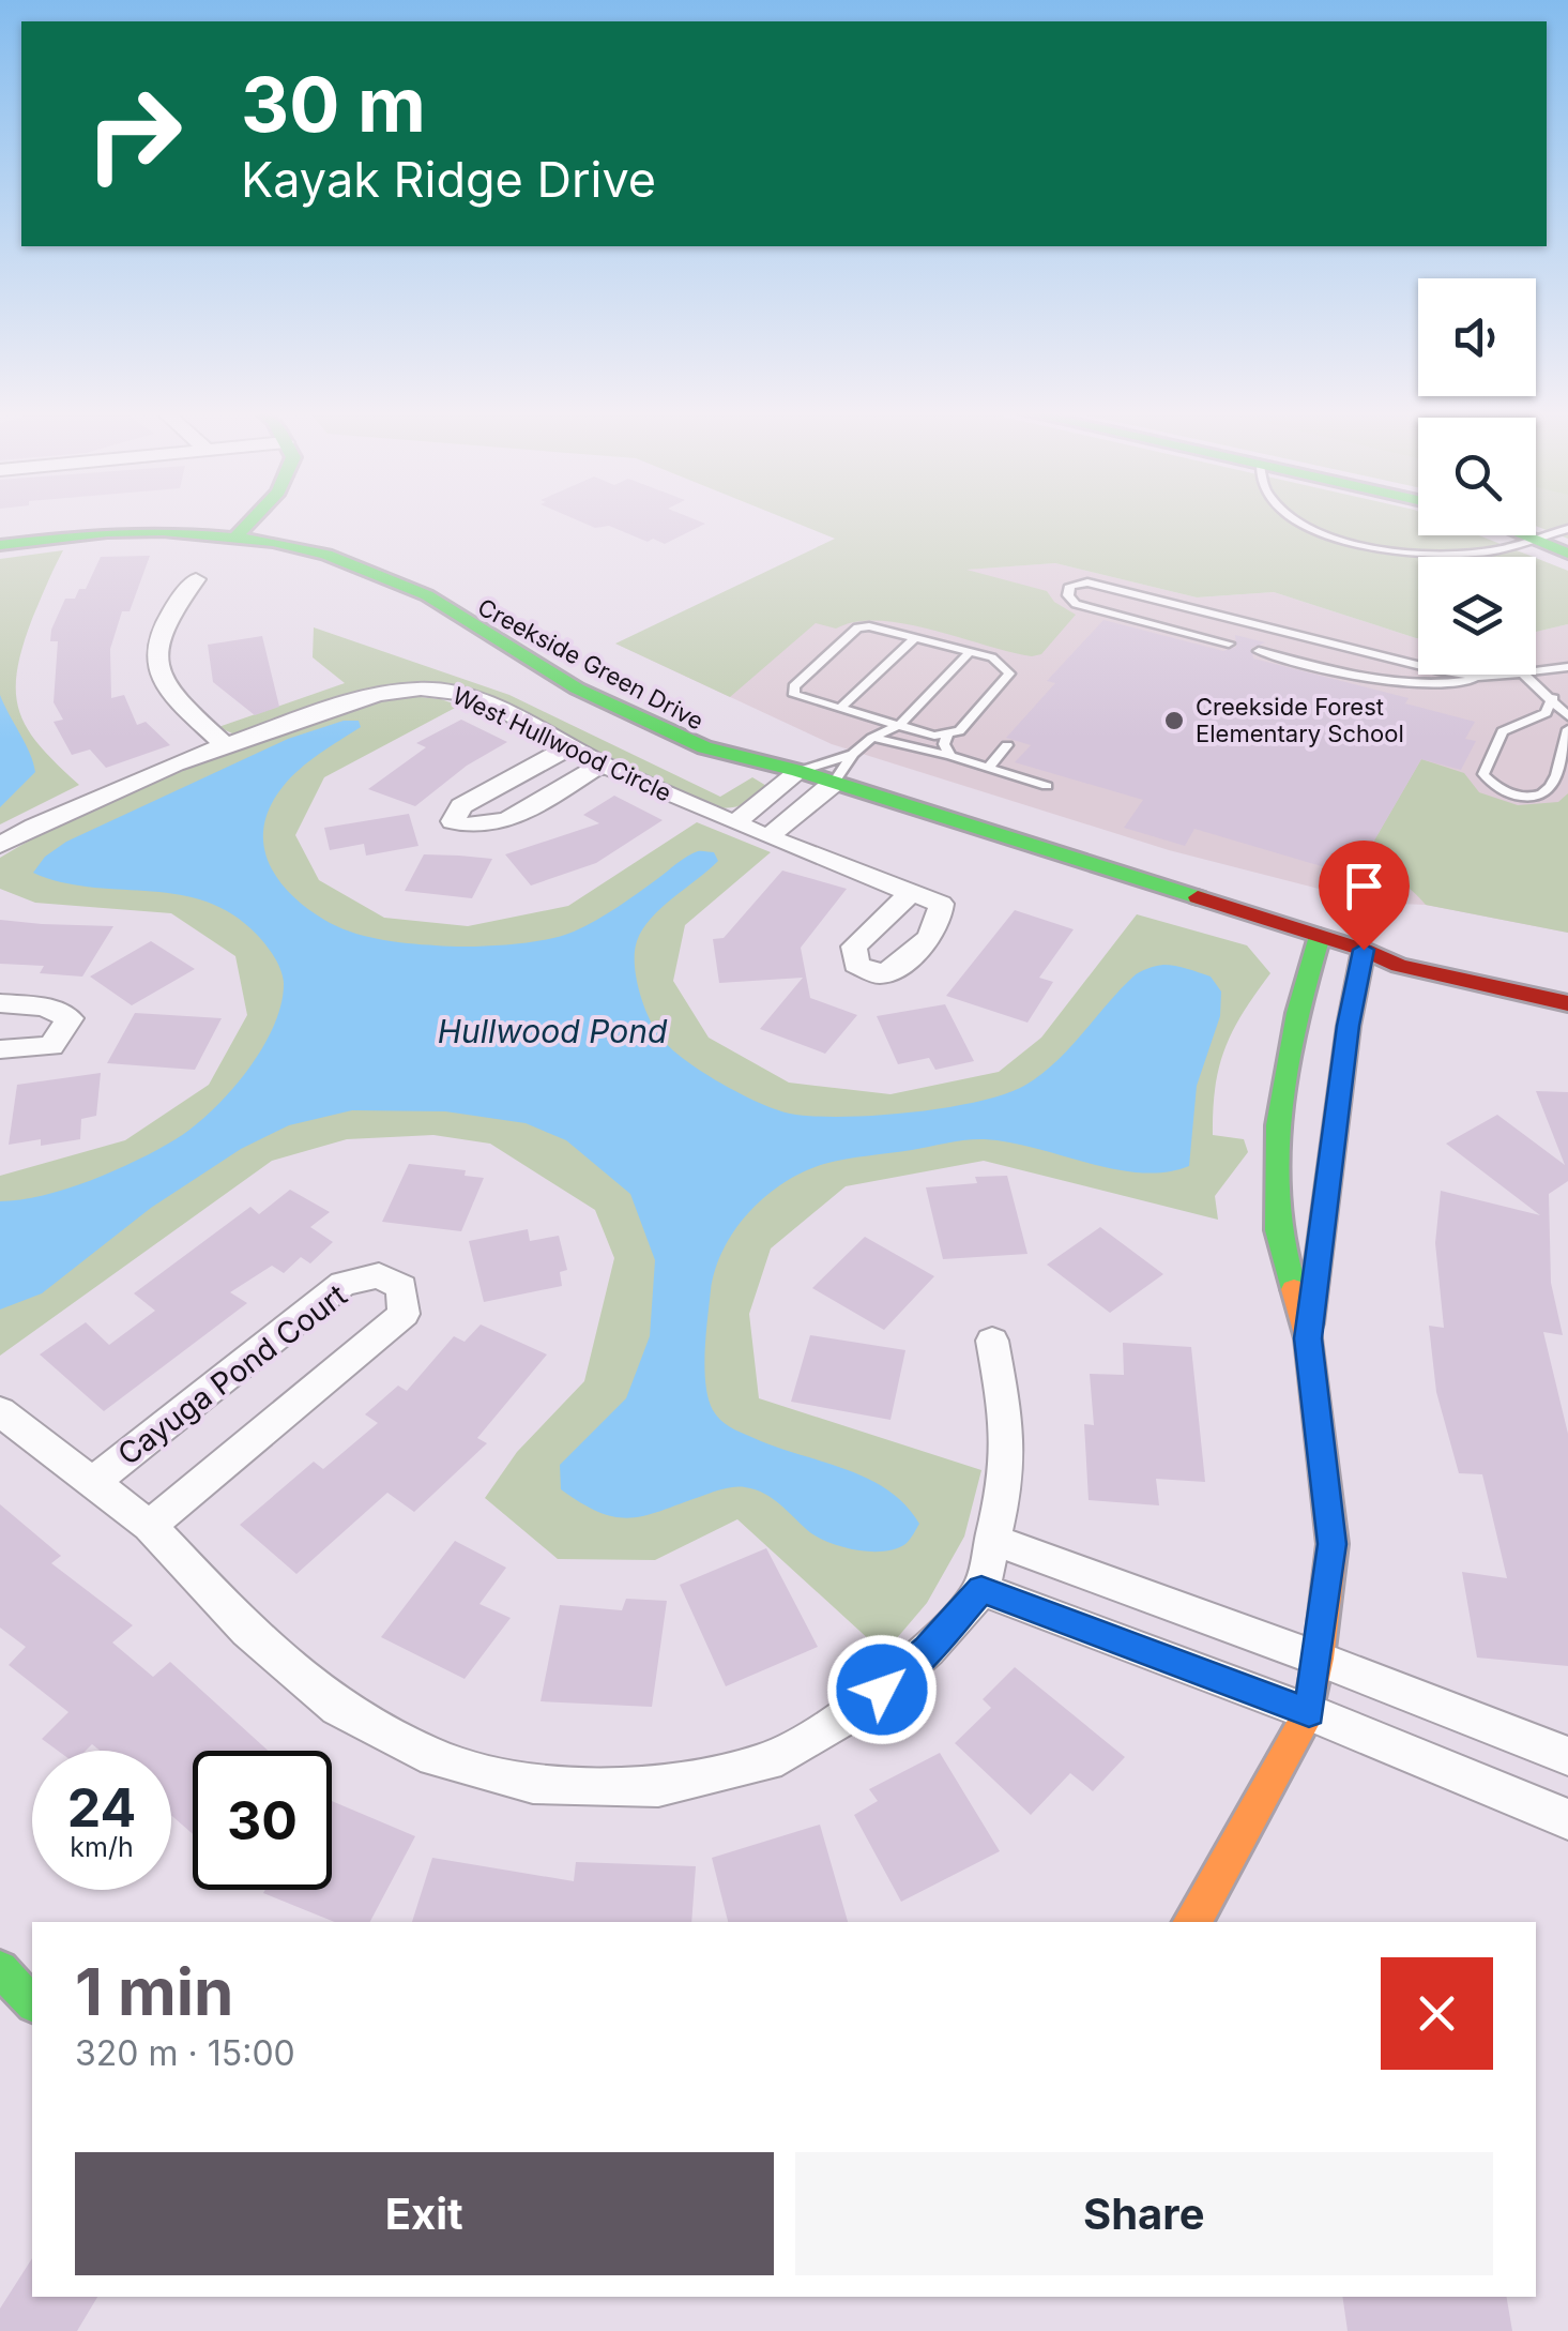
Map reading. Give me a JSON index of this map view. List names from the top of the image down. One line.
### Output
{"streets":{"main road":["Creekside Green Drive"],"street":["West Hullwood Circle","Cayuga Pond Court"]},"water":["Hullwood Pond"],"places":["Creekside Forest Elementary School"],"page":{"turn":["30 m","Kayak Ridge Drive"],"speed":"24 km/h","limit":"30","heading":["1 min","320 m · 15:00"],"buttons":["Exit","Share"]}}
